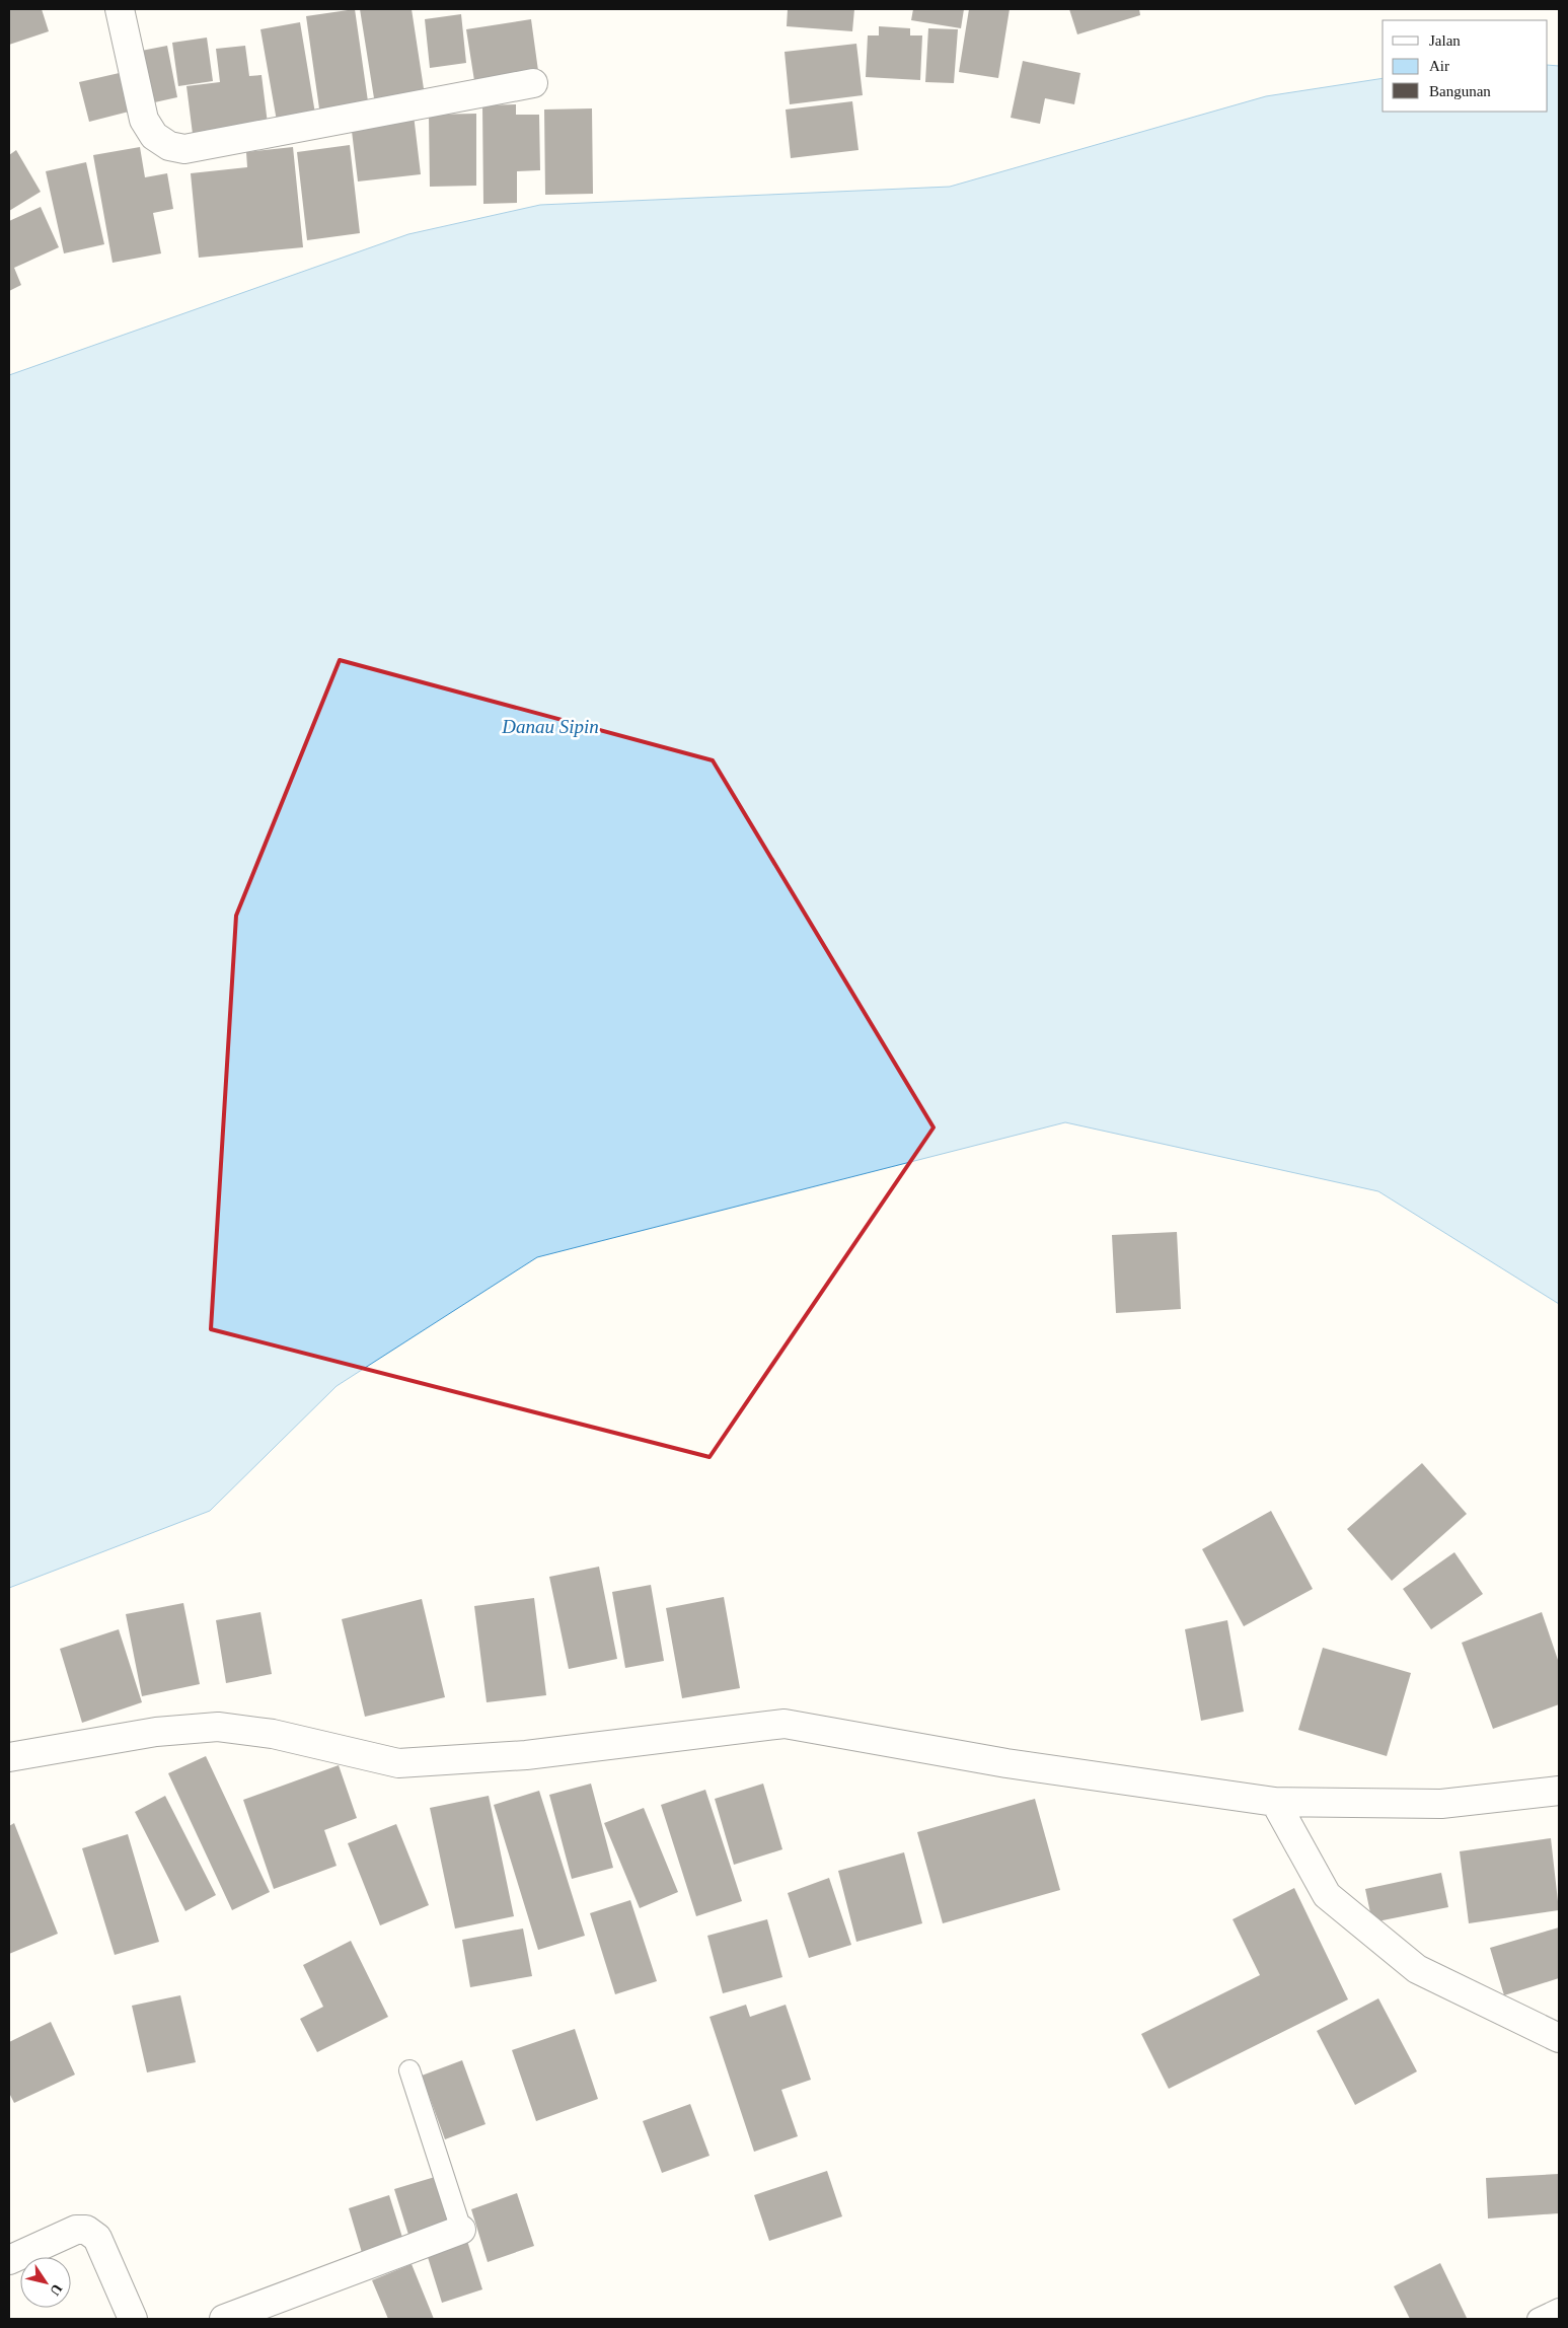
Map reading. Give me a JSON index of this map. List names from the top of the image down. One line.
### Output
{"water":["Danau Sipin"],"legend":["Jalan","Air","Bangunan"],"north":"bottom right"}
